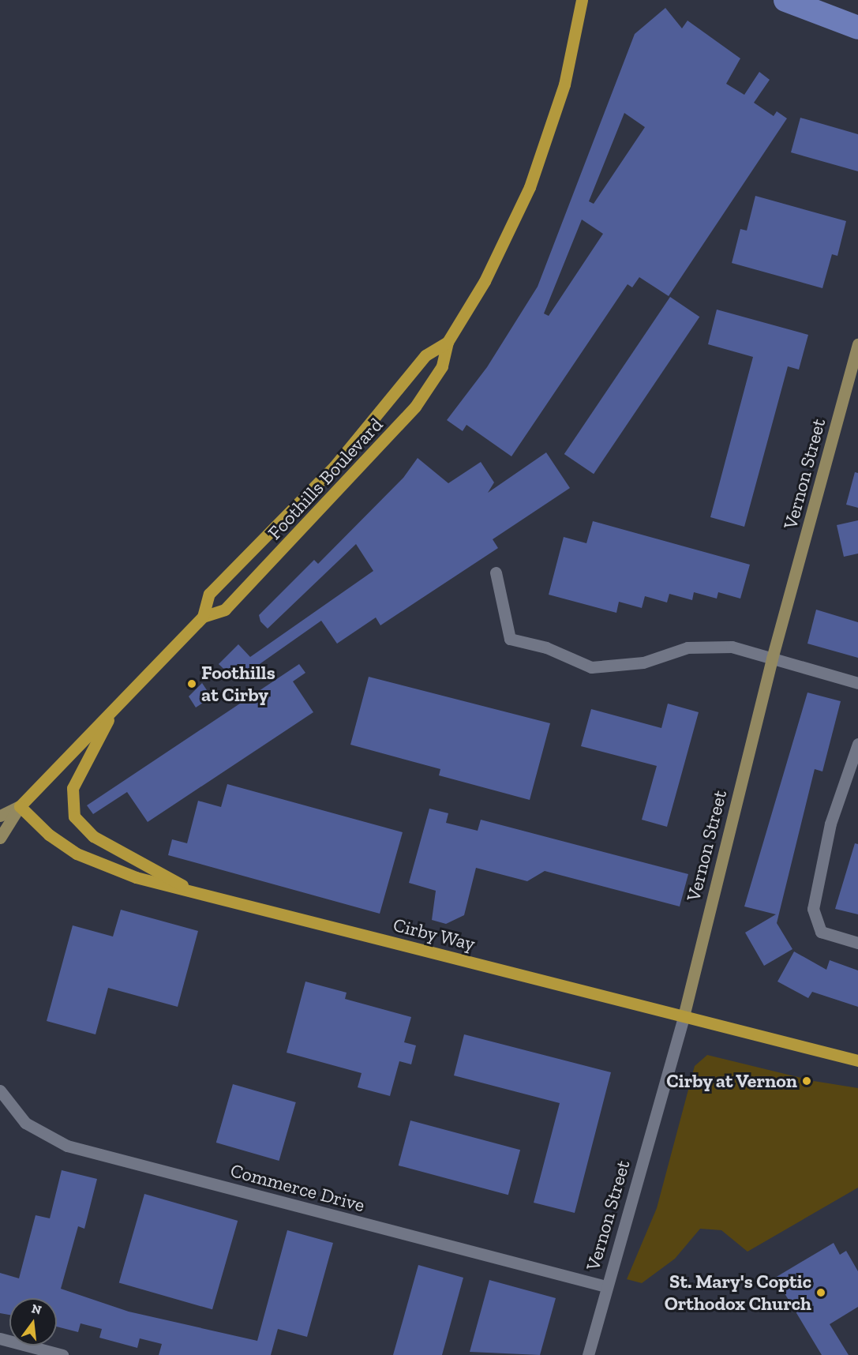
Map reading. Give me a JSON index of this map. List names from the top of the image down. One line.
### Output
{"streets":{"main road":["Vernon Street","Foothills Boulevard","Cirby Way"],"street":["Commerce Drive"]},"crossings":[["Vernon Street","Cirby Way"],["Vernon Street","Commerce Drive"],["Foothills Boulevard","Cirby Way"]],"places":["Foothills at Cirby","Cirby at Vernon","St. Mary's Coptic Orthodox Church"],"north":"top"}
